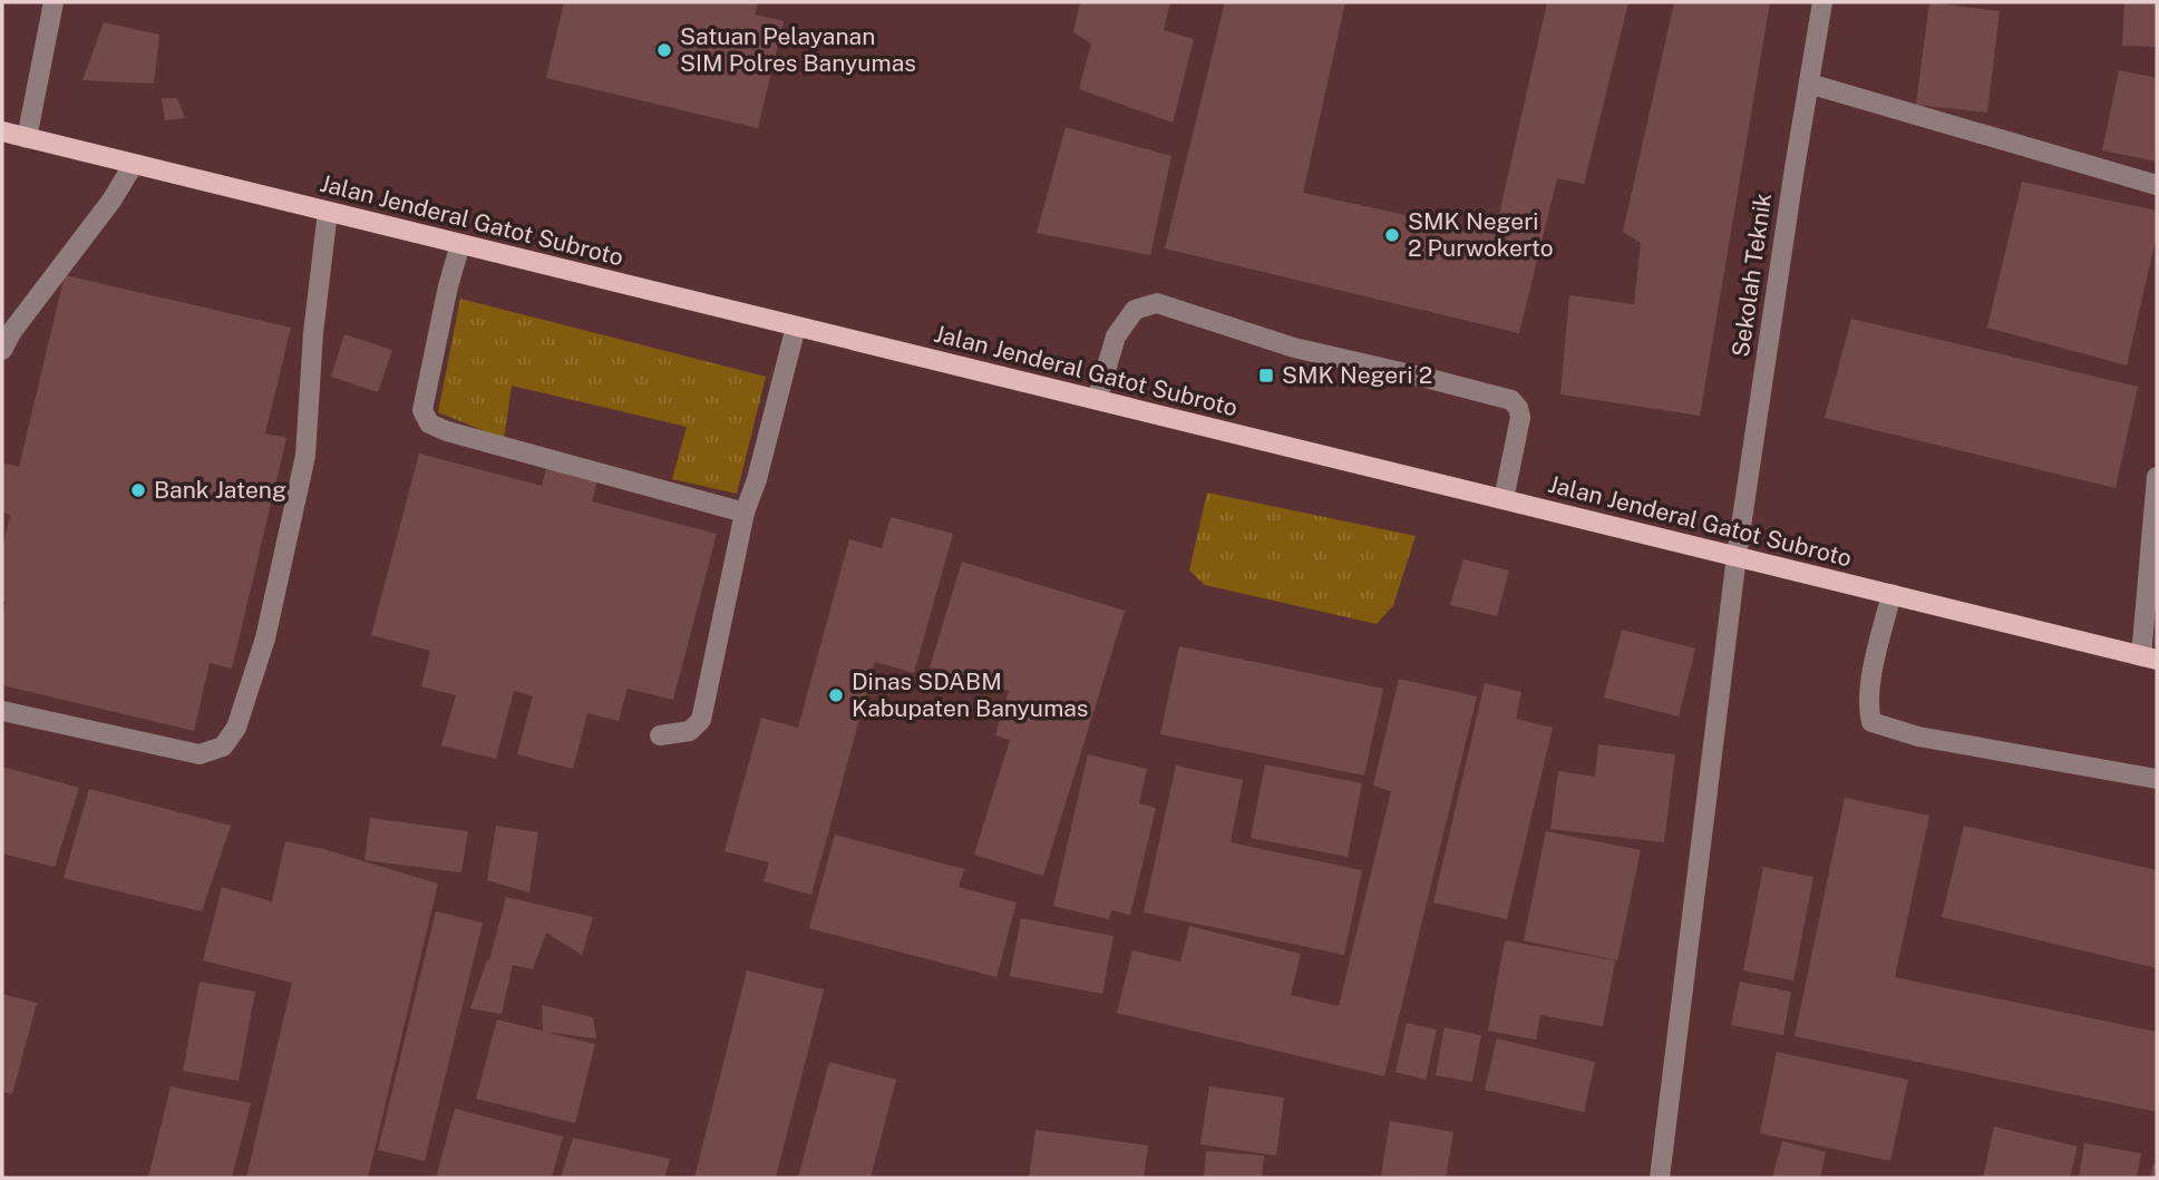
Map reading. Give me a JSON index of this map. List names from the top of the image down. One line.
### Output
{"streets":{"main road":["Jalan Jenderal Gatot Subroto"],"street":["Sekolah Teknik"]},"crossings":[["Jalan Jenderal Gatot Subroto","Sekolah Teknik"]],"places":{"other":["Satuan Pelayanan SIM Polres Banyumas","SMK Negeri 2 Purwokerto","Bank Jateng","Dinas SDABM Kabupaten Banyumas"],"transit":["SMK Negeri 2"]}}
